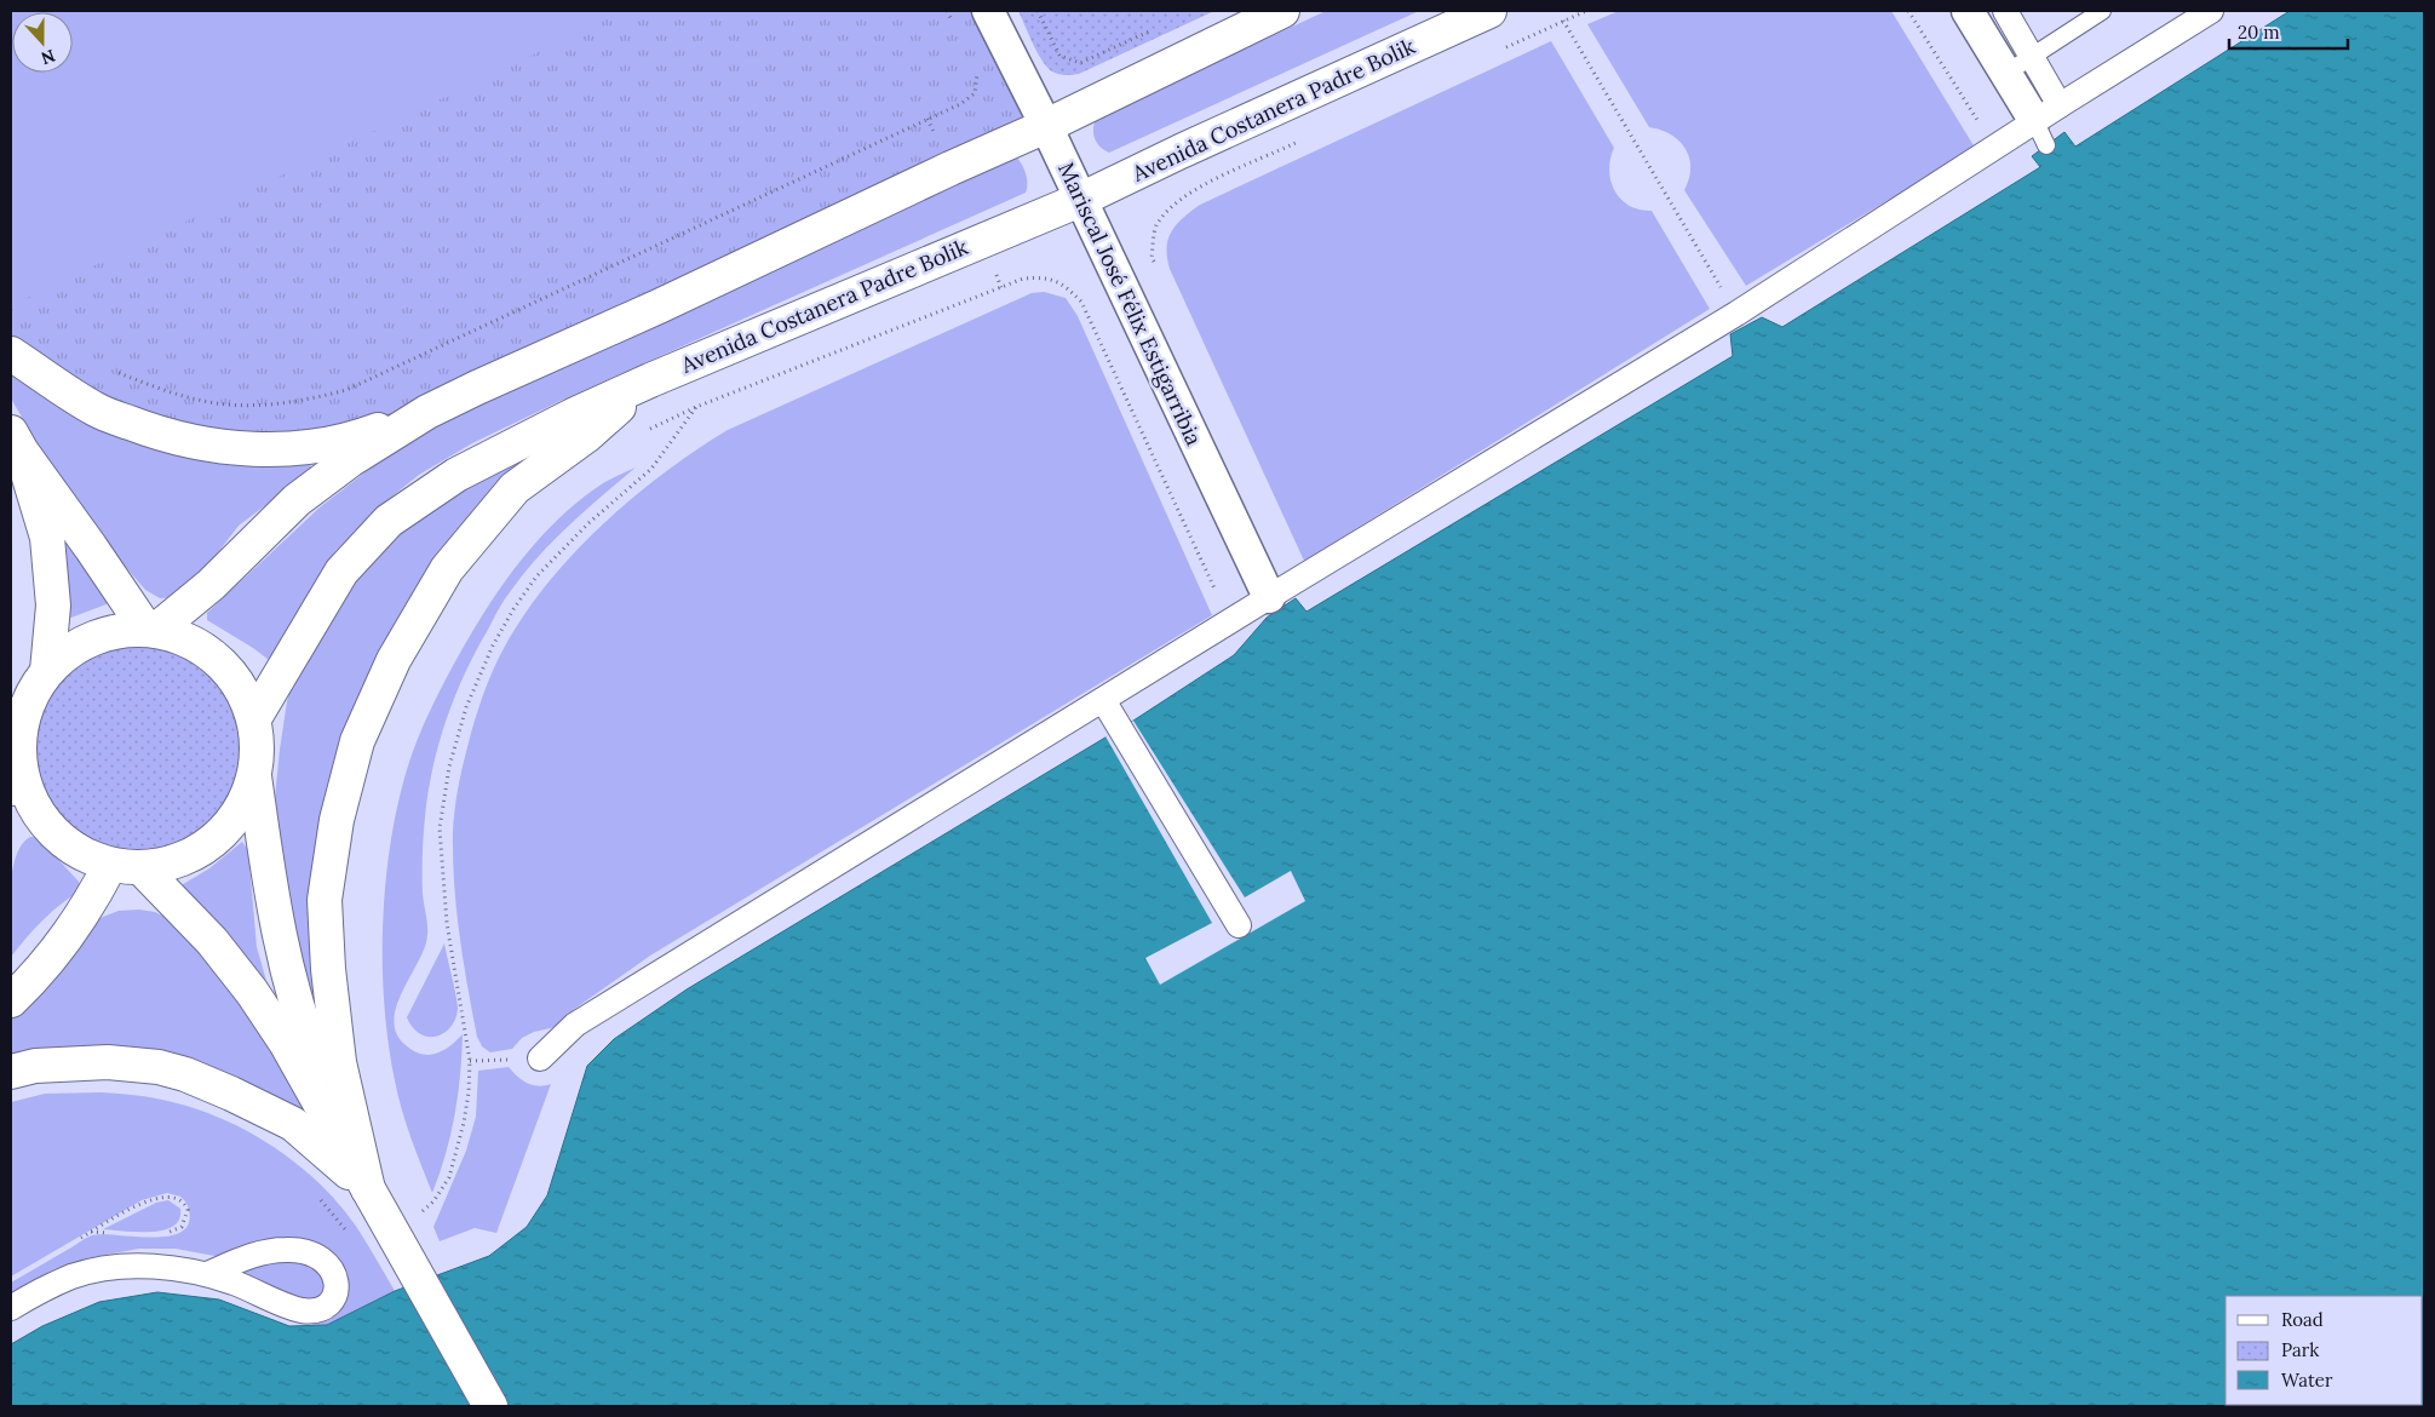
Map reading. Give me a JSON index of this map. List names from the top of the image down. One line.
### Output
{"streets":{"main road":["Avenida Costanera Padre Bolik"],"street":["Mariscal José Félix Estigarribia"]},"crossings":[["Avenida Costanera Padre Bolik","Mariscal José Félix Estigarribia"]],"legend":["Road","Park","Water"],"scale_bar":"20 m","north":"bottom"}
